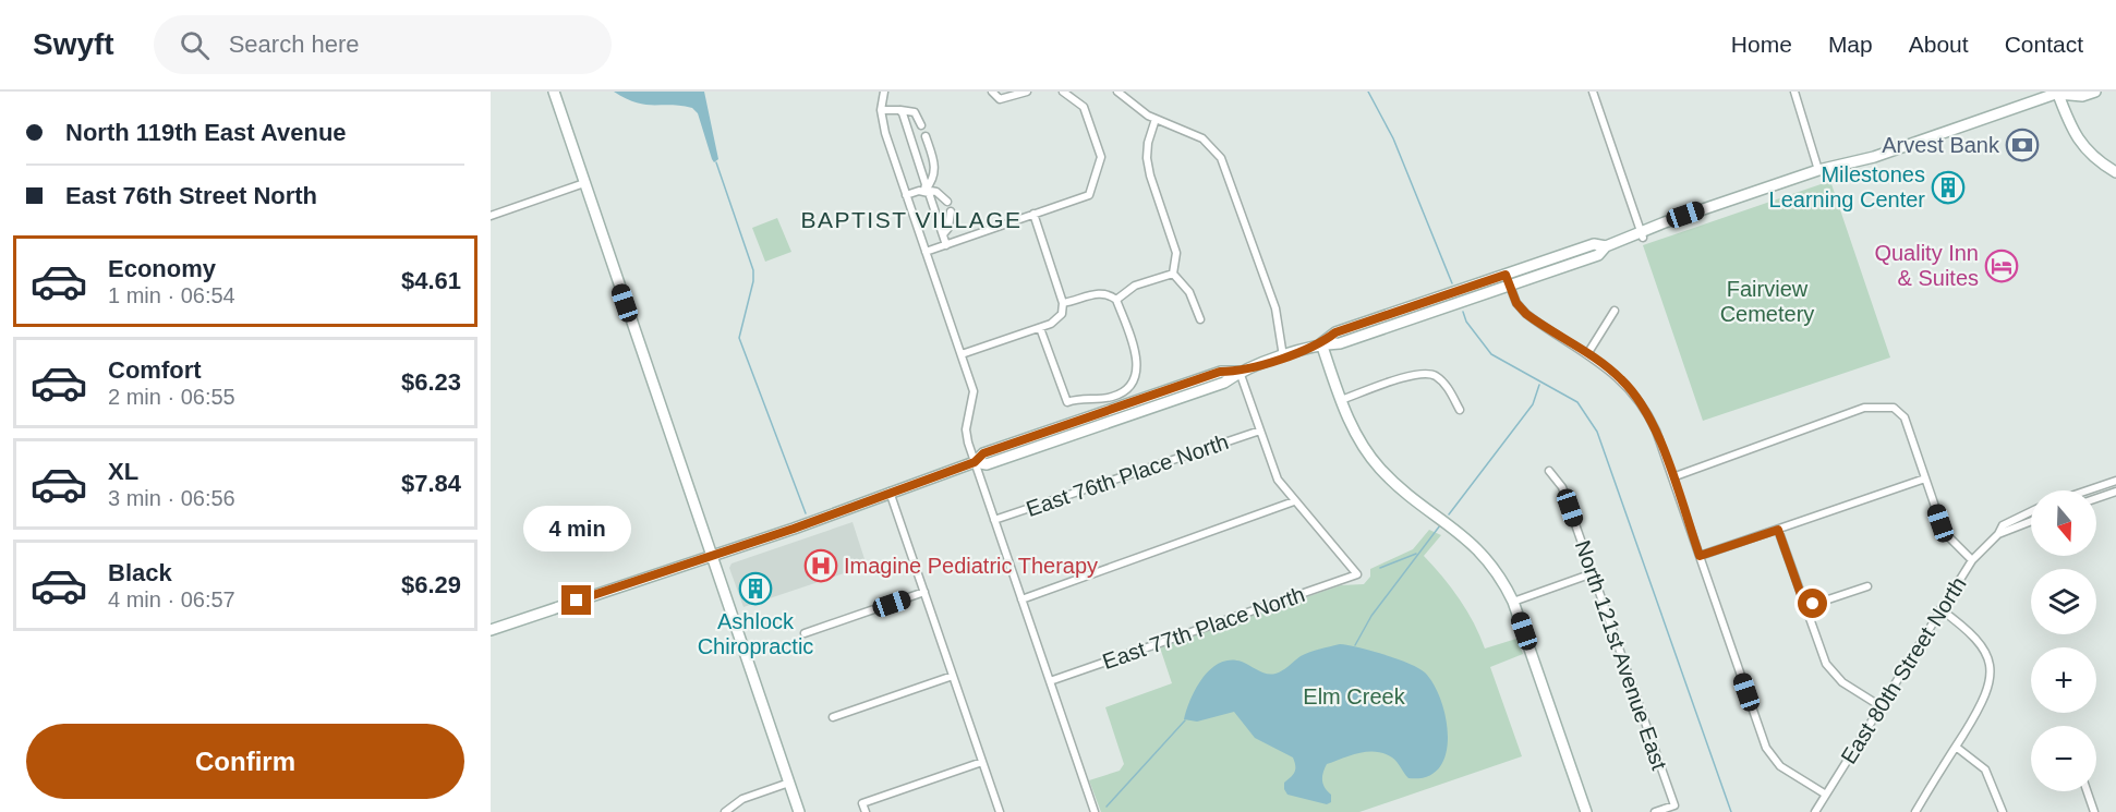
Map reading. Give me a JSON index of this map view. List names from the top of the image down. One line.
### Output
{"streets":{"street":["East 76th Place North","East 77th Place North","North 121st Avenue East","East 80th Street North"]},"districts":["BAPTIST VILLAGE"],"parks":["Fairview Cemetery","Elm Creek"],"places":{"bank":["Arvest Bank"],"building":["Milestones Learning Center","Ashlock Chiropractic"],"hotel":["Quality Inn & Suites"],"hospital":["Imagine Pediatric Therapy"]},"north":"bottom","page":{"header":"Swyft","search":"Search here","nav":["Home","Map","About","Contact"],"banner":["North 119th East Avenue","East 76th Street North"],"list":[{"name":"Economy","note":"1 min · 06:54","value":"$4.61"},{"name":"Comfort","note":"2 min · 06:55","value":"$6.23"},{"name":"XL","note":"3 min · 06:56","value":"$7.84"},{"name":"Black","note":"4 min · 06:57","value":"$6.29"}],"map_buttons":["+","−"],"bubble":"4 min","buttons":"Confirm"}}
